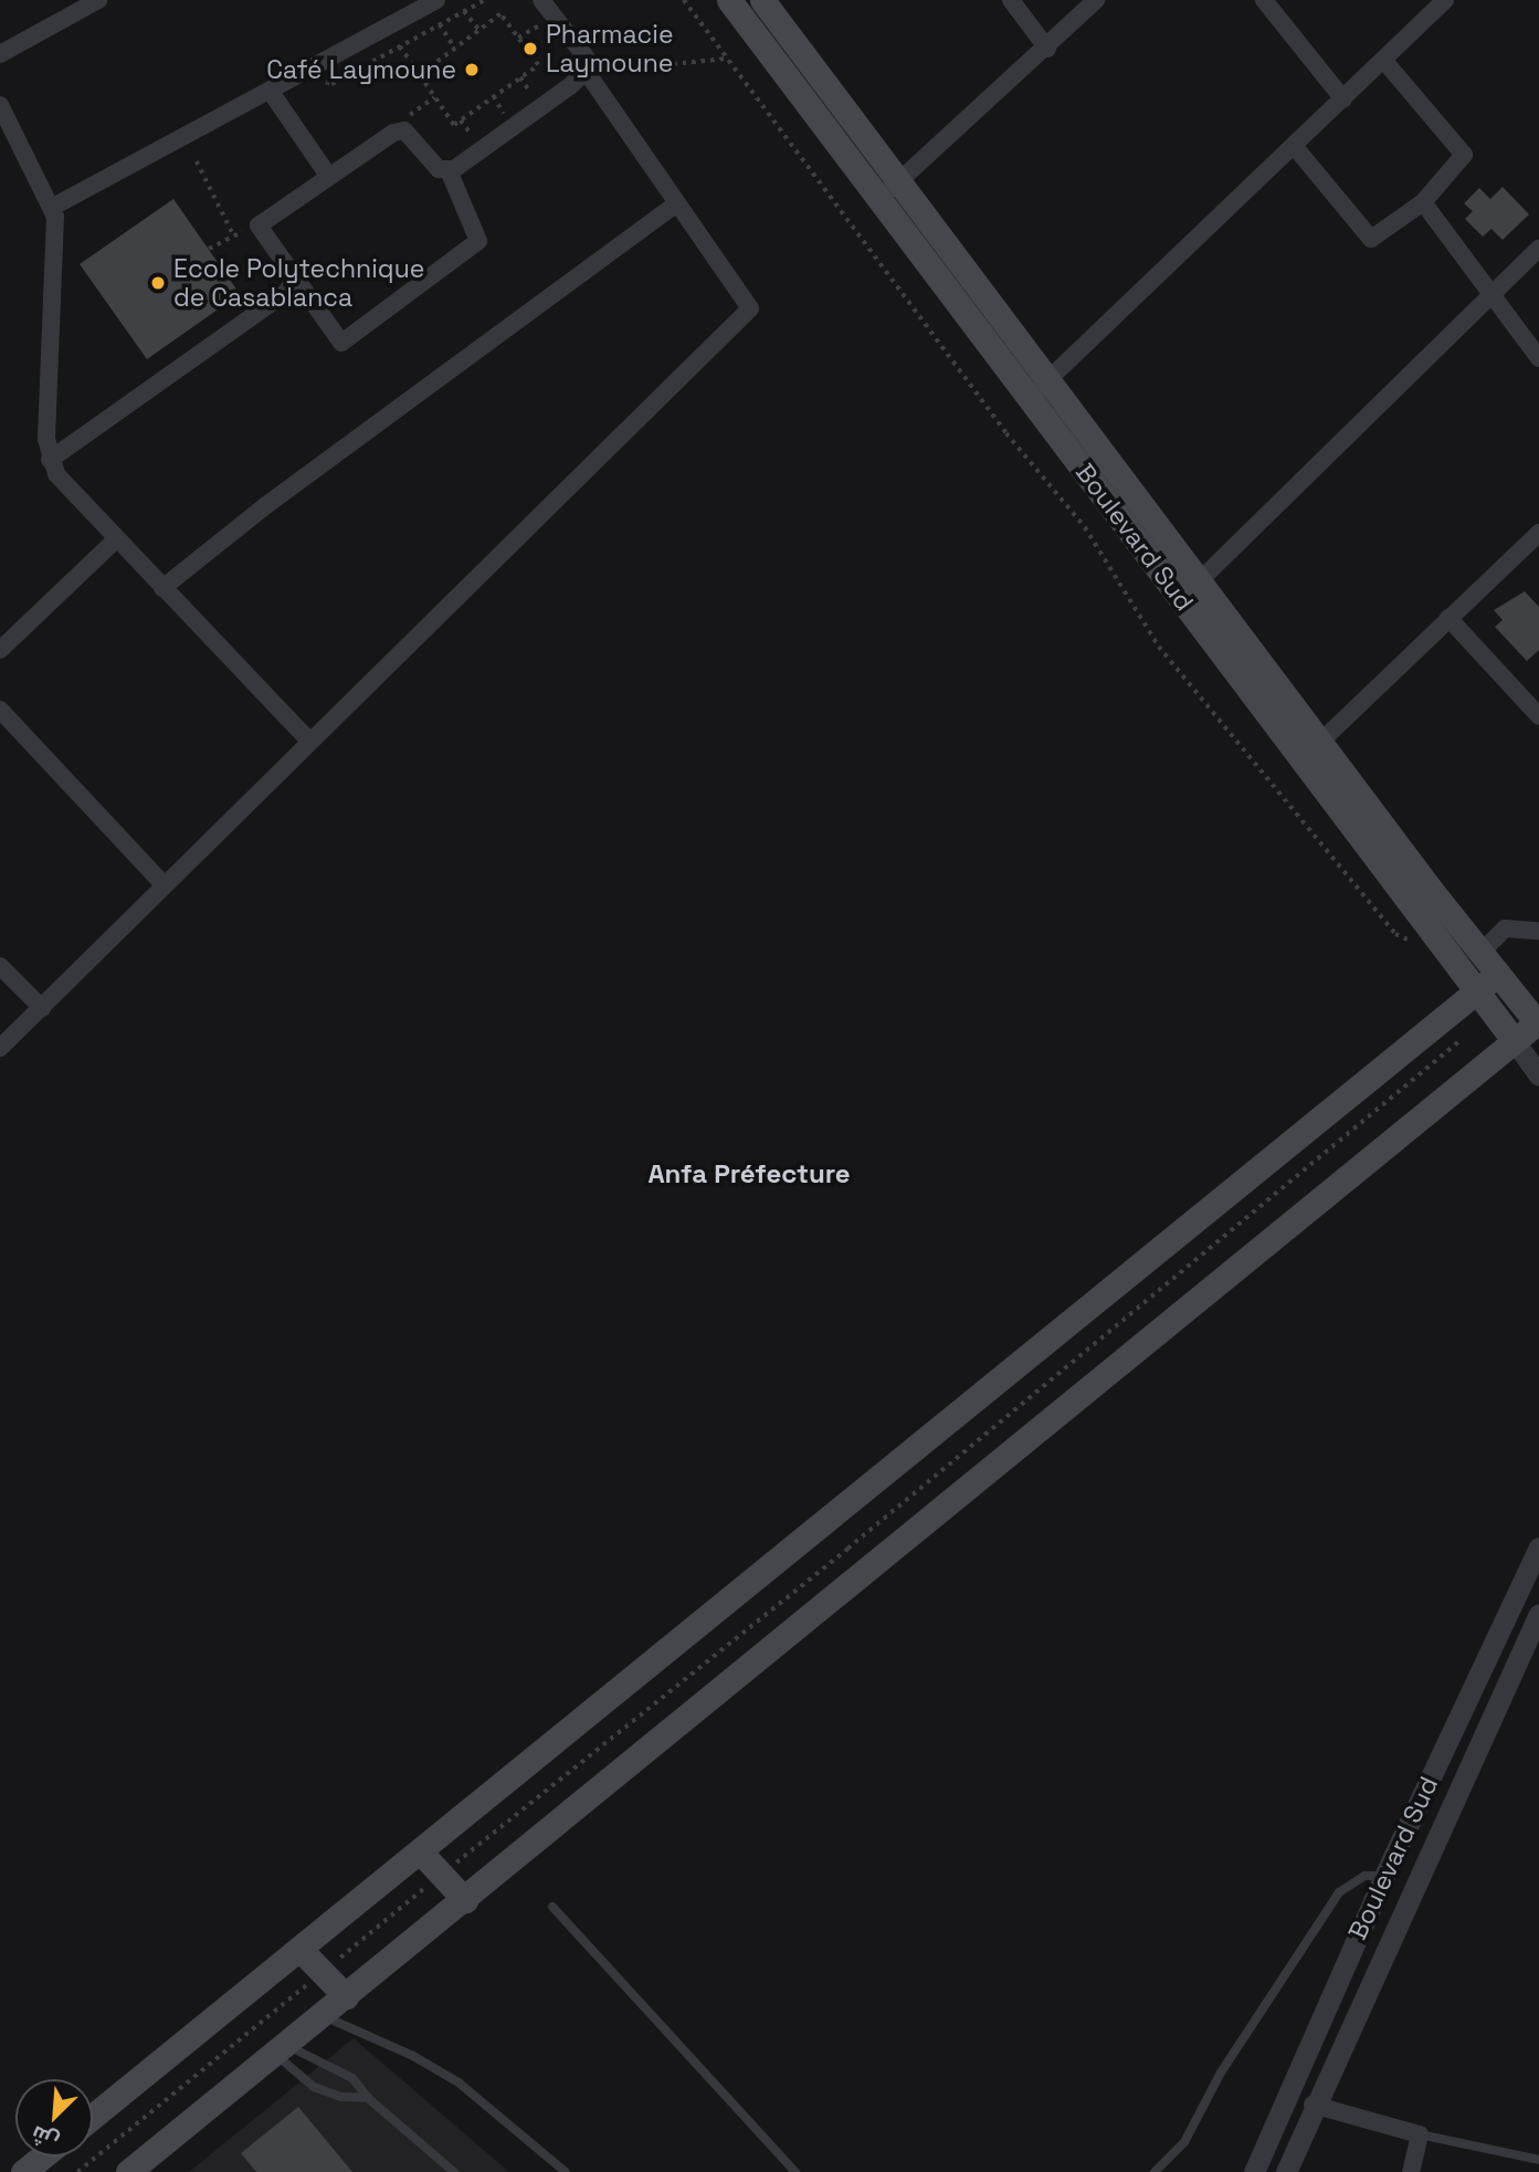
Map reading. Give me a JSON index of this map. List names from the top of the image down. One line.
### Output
{"streets":{"main road":["Boulevard Sud"]},"districts":["Anfa Préfecture"],"places":["Pharmacie Laymoune","Café Laymoune","Ecole Polytechnique de Casablanca"],"north":"bottom left"}
